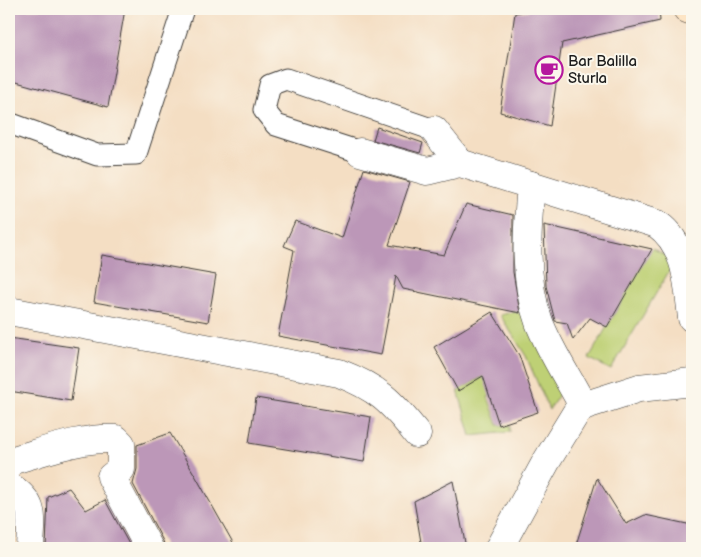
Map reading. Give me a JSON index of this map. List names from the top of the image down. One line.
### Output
{"places":{"cafe":["Bar Balilla Sturla"]}}
